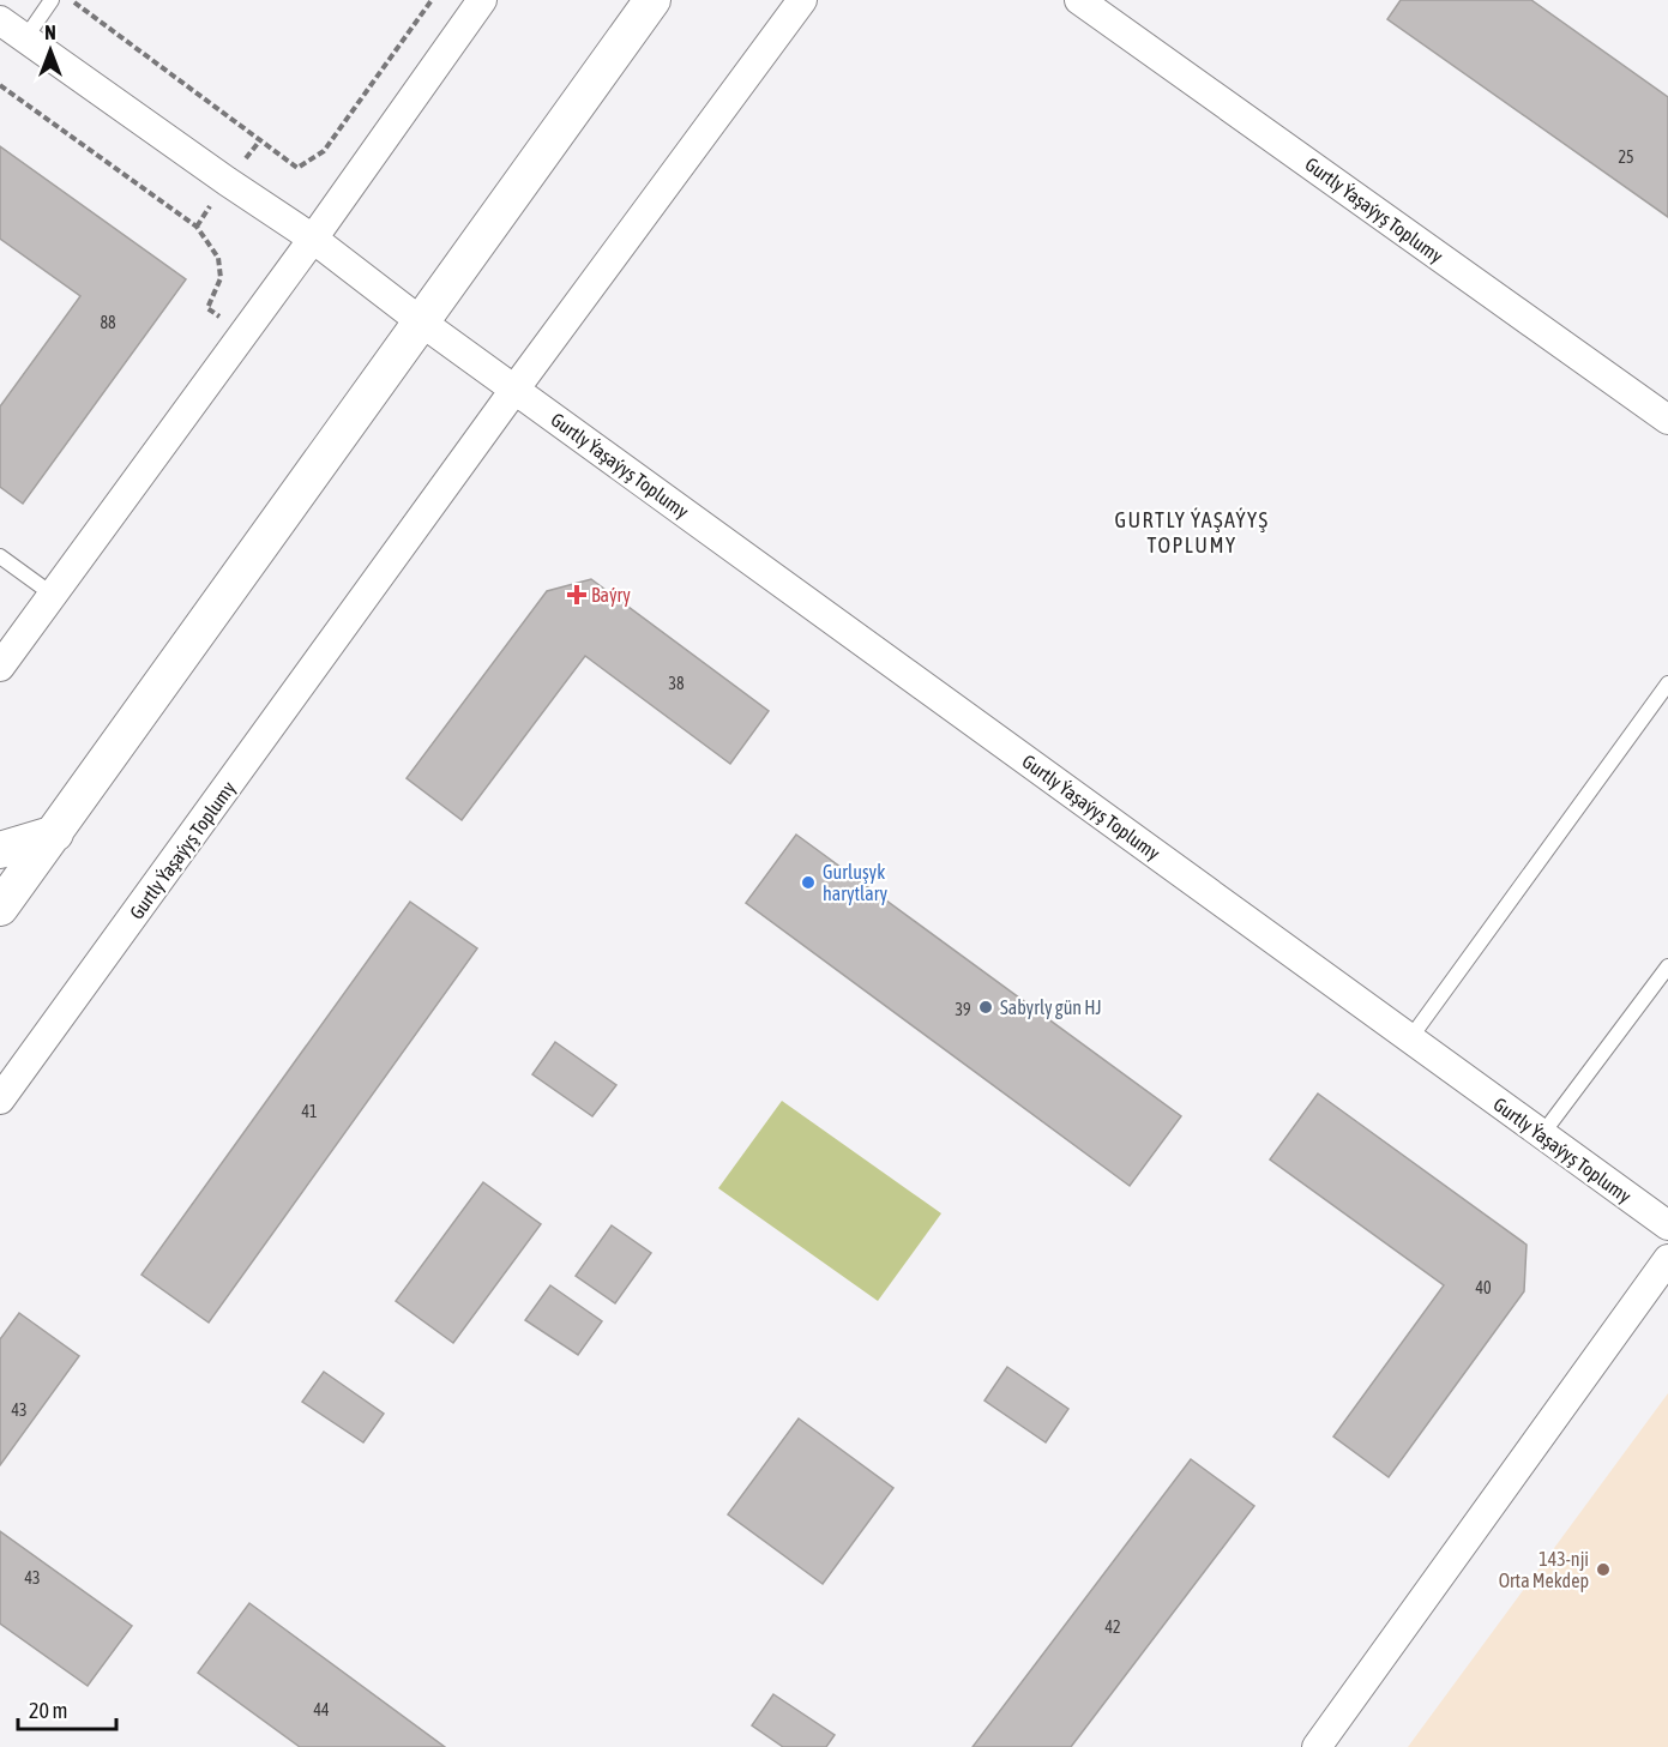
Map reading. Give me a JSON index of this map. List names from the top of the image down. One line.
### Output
{"streets":{"street":["Gurtly Ýaşaýyş Toplumy"]},"districts":["GURTLY ÝAŞAÝYŞ TOPLUMY"],"places":{"health":["Baýry"],"other":["Gurluşyk harytlary","Sabyrly gün HJ","143-nji Orta Mekdep"]},"house_numbers":["25","88","38","39","41","40","43","43","42","44"],"scale_bar":"20 m","north":"top"}
